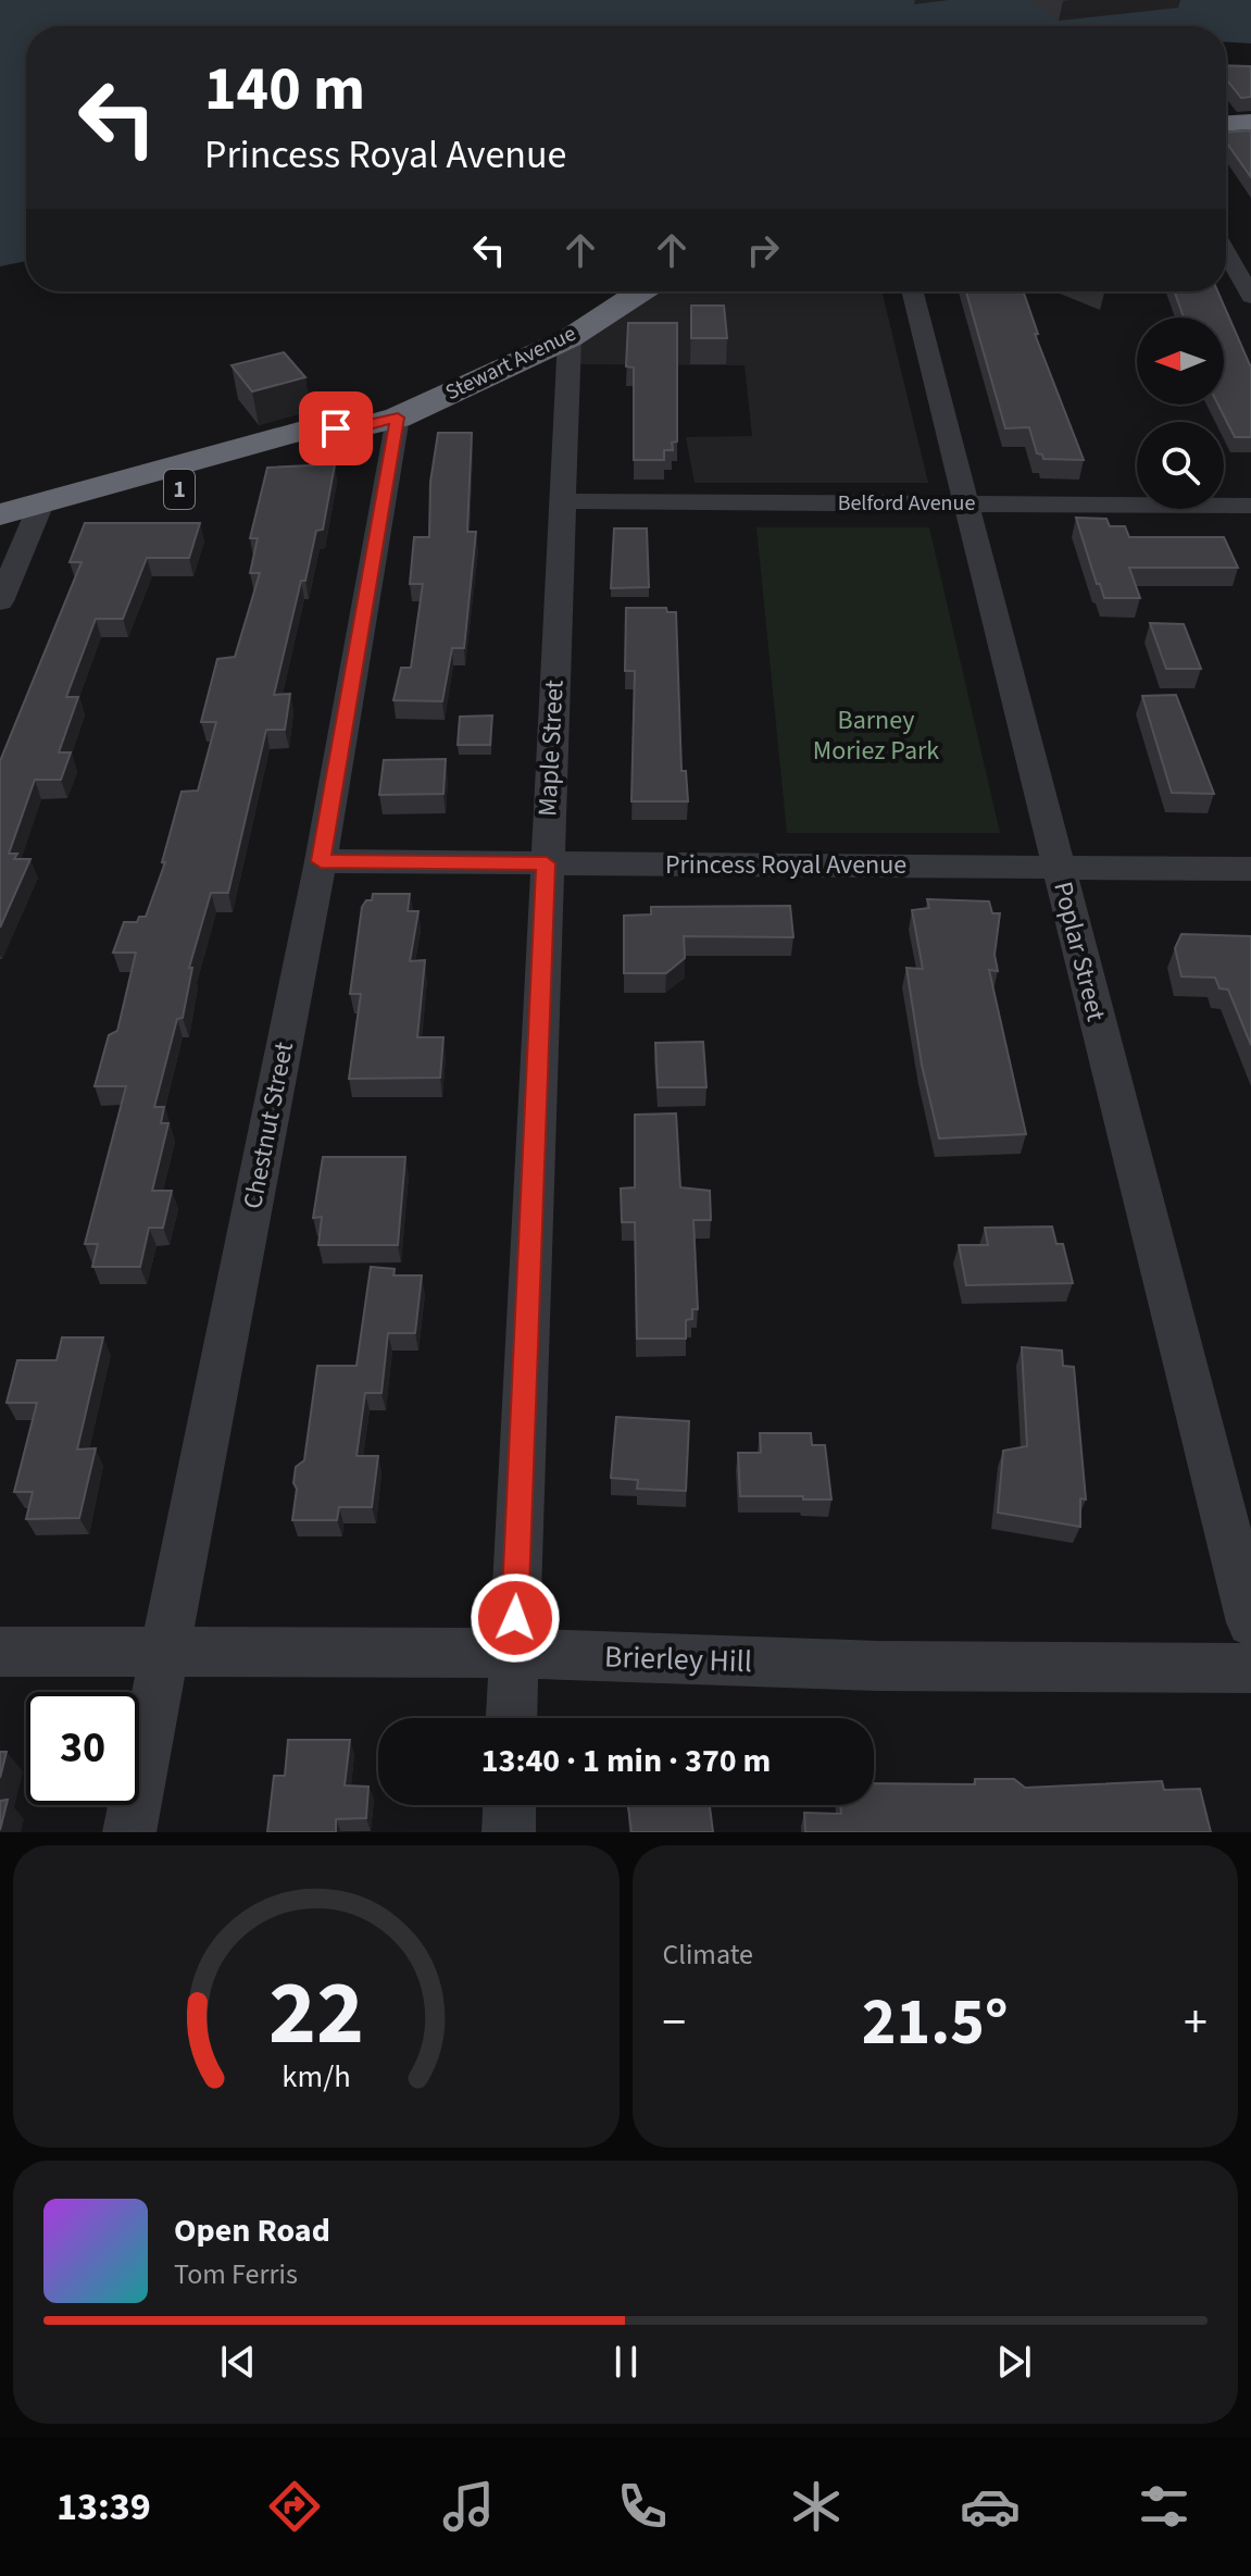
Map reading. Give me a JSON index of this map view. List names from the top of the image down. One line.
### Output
{"streets":{"highway":["Stewart Avenue","1"],"street":["Belford Avenue","Maple Street","Princess Royal Avenue","Poplar Street","Chestnut Street","Brierley Hill"]},"crossings":[["Stewart Avenue","Maple Street"],["Stewart Avenue","Chestnut Street"],["Belford Avenue","Maple Street"],["Belford Avenue","Poplar Street"],["Maple Street","Princess Royal Avenue"],["Maple Street","Brierley Hill"],["Princess Royal Avenue","Poplar Street"],["Princess Royal Avenue","Chestnut Street"],["Chestnut Street","Brierley Hill"]],"parks":["Barney Moriez Park"],"north":"left","page":{"turn":["140 m","Princess Royal Avenue"],"limit":"30","trip":"13:40 · 1 min · 370 m","tile":"Climate","heat":["−","21.5°","+"],"song":["Open Road","Tom Ferris"],"tabs":"13:39","gauge":["22","km/h"]}}
